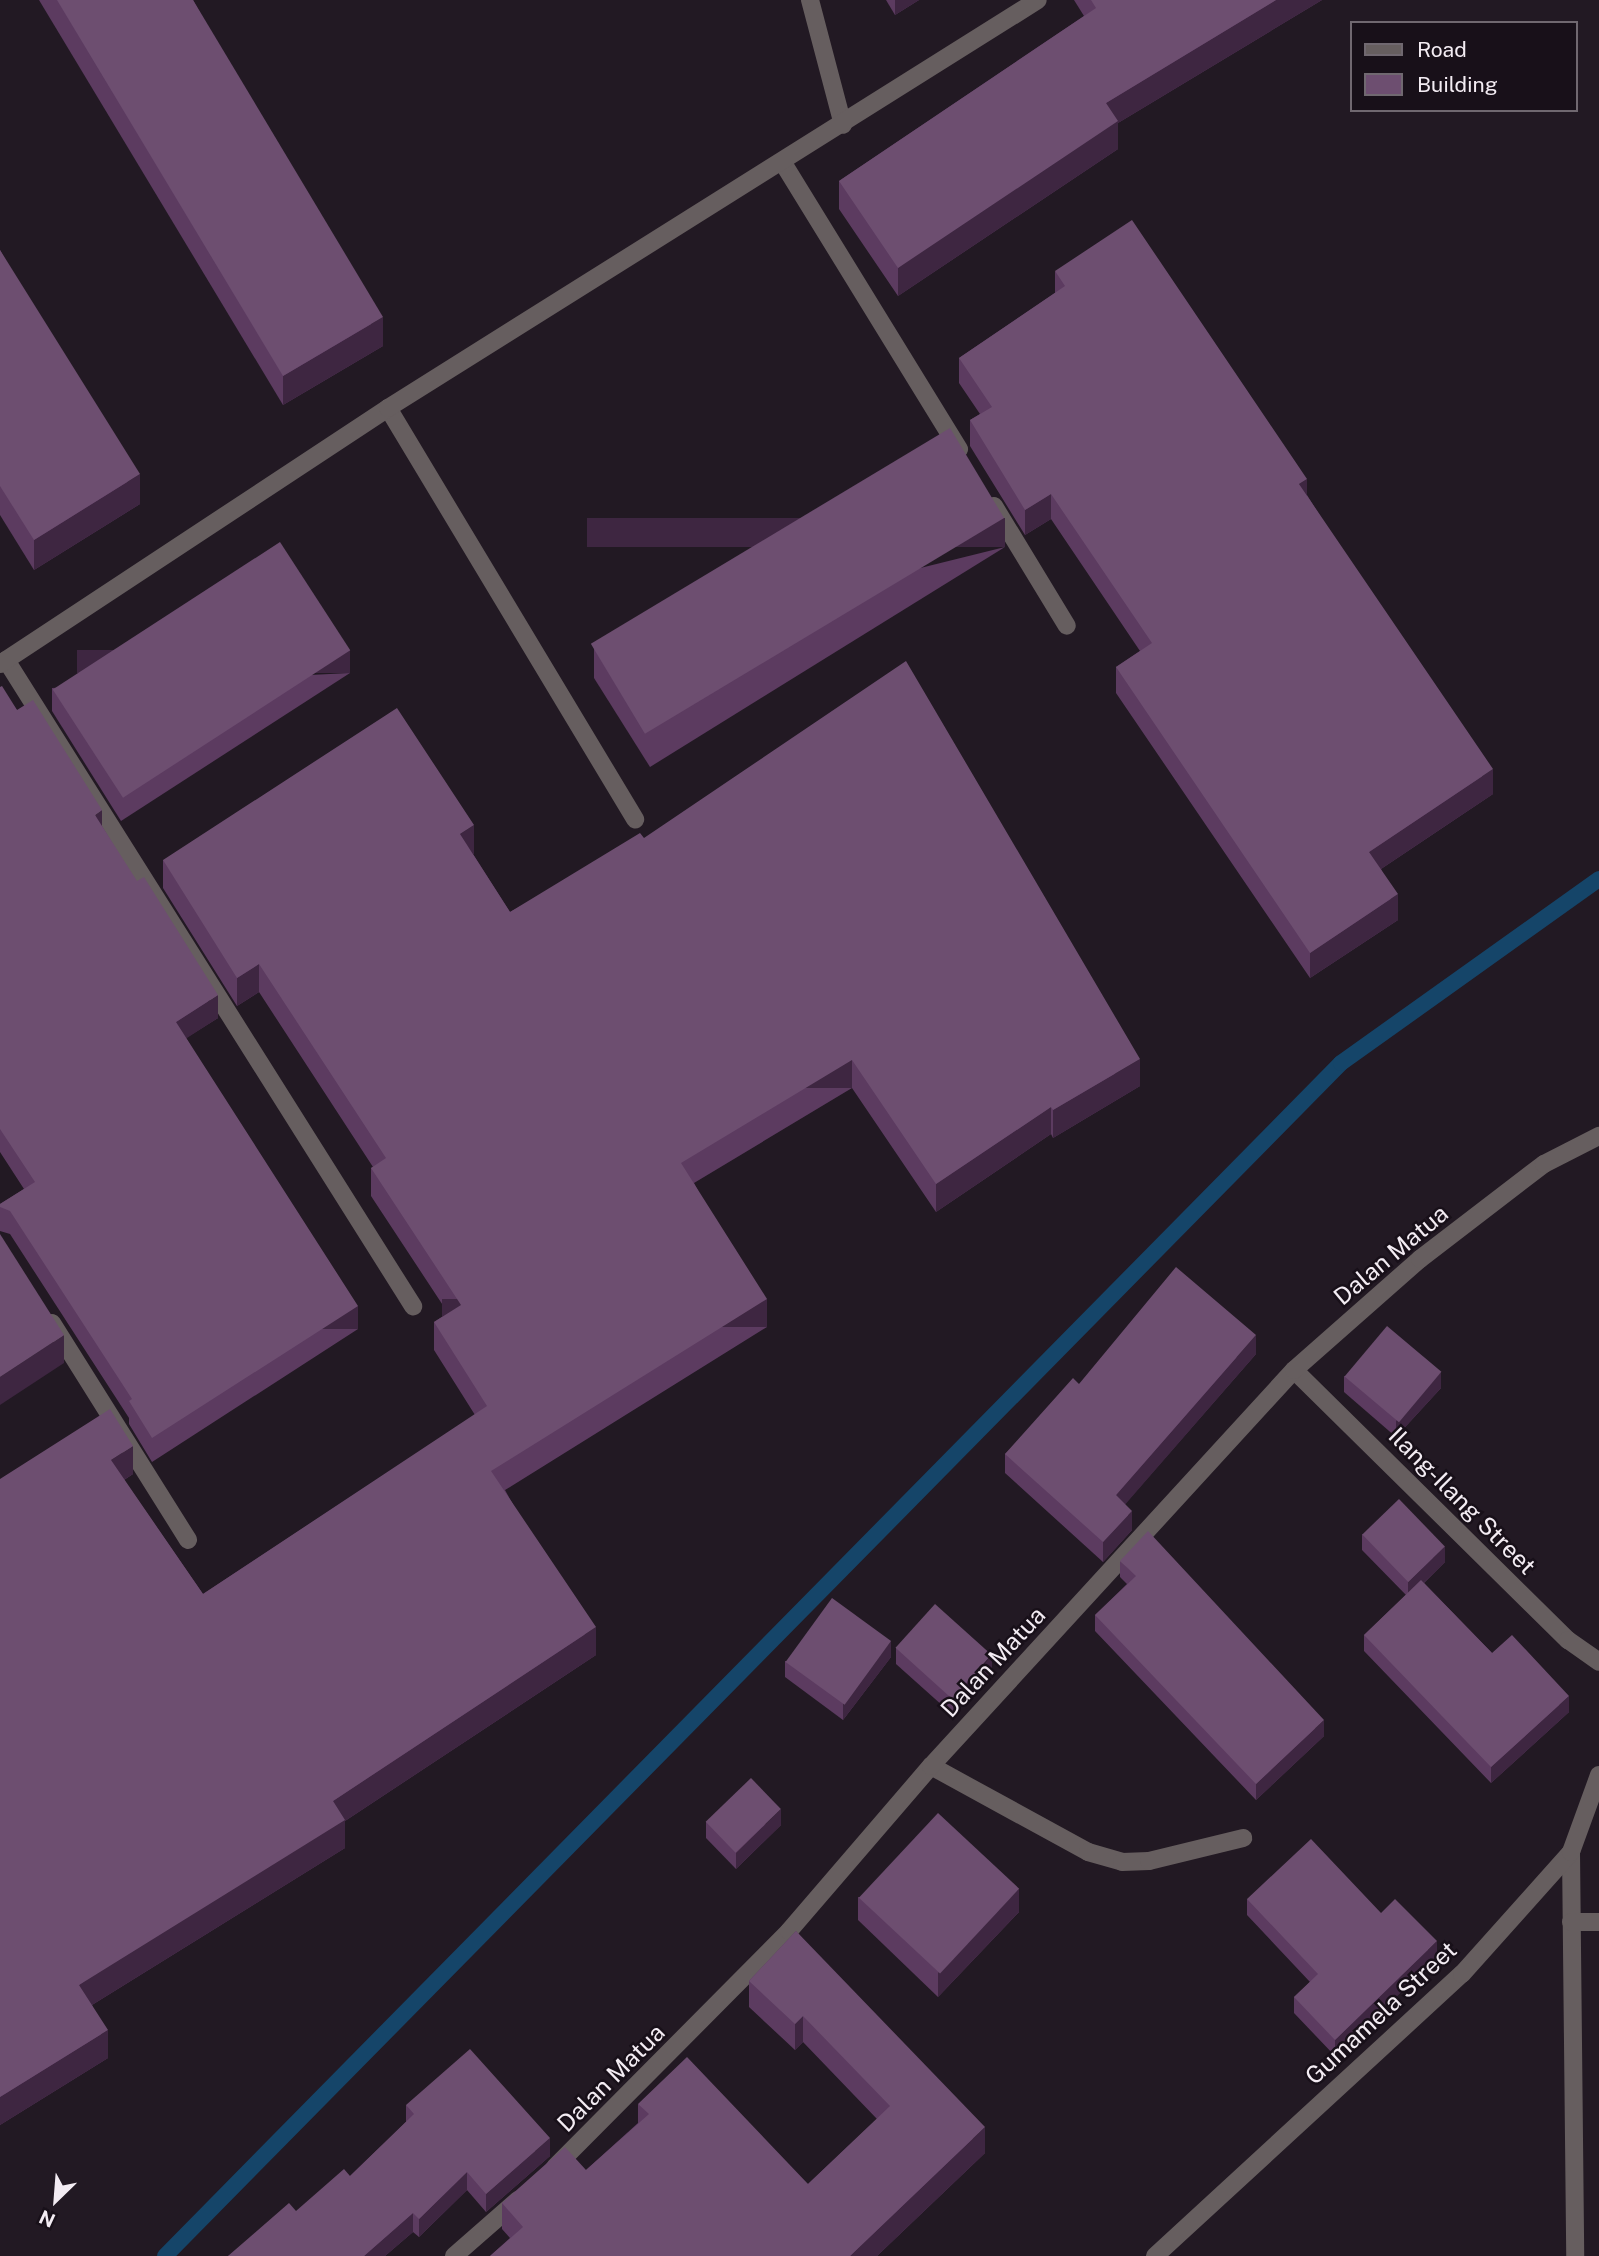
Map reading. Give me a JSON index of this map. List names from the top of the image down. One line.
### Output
{"streets":{"street":["Dalan Matua","Ilang-Ilang Street","Gumamela Street"]},"crossings":[["Dalan Matua","Ilang-Ilang Street"]],"legend":["Road","Building"],"north":"bottom left"}
